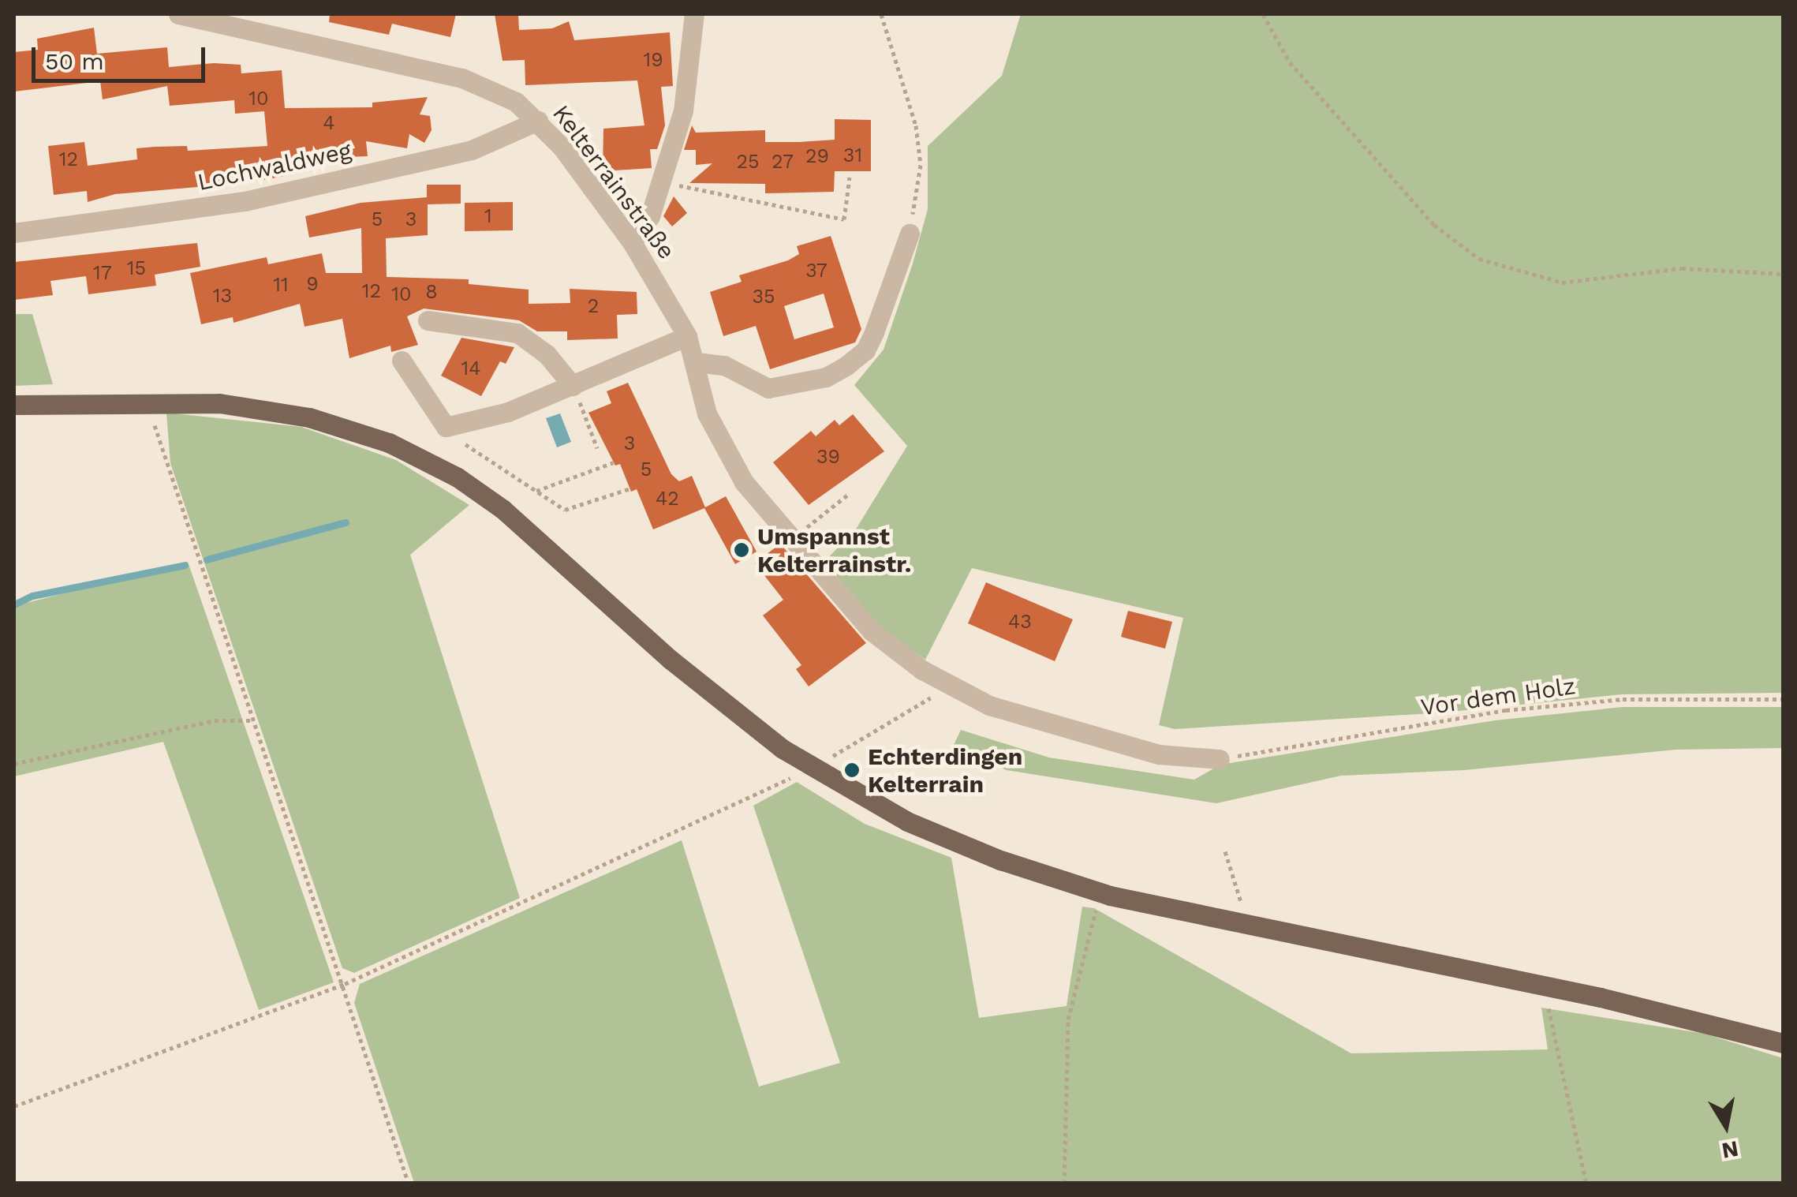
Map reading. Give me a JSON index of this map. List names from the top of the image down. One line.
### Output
{"streets":{"street":["Lochwaldweg","Kelterrainstraße"],"path":["Vor dem Holz"]},"crossings":[["Lochwaldweg","Kelterrainstraße"],["Kelterrainstraße","Vor dem Holz"]],"places":["Umspannst Kelterrainstr.","Echterdingen Kelterrain"],"house_numbers":["19","10","4","31","29","12","25","27","1","5","3","15","37","17","9","11","12","8","10","13","35","2","14","3","39","5","42","43"],"scale_bar":"50 m","north":"bottom"}
